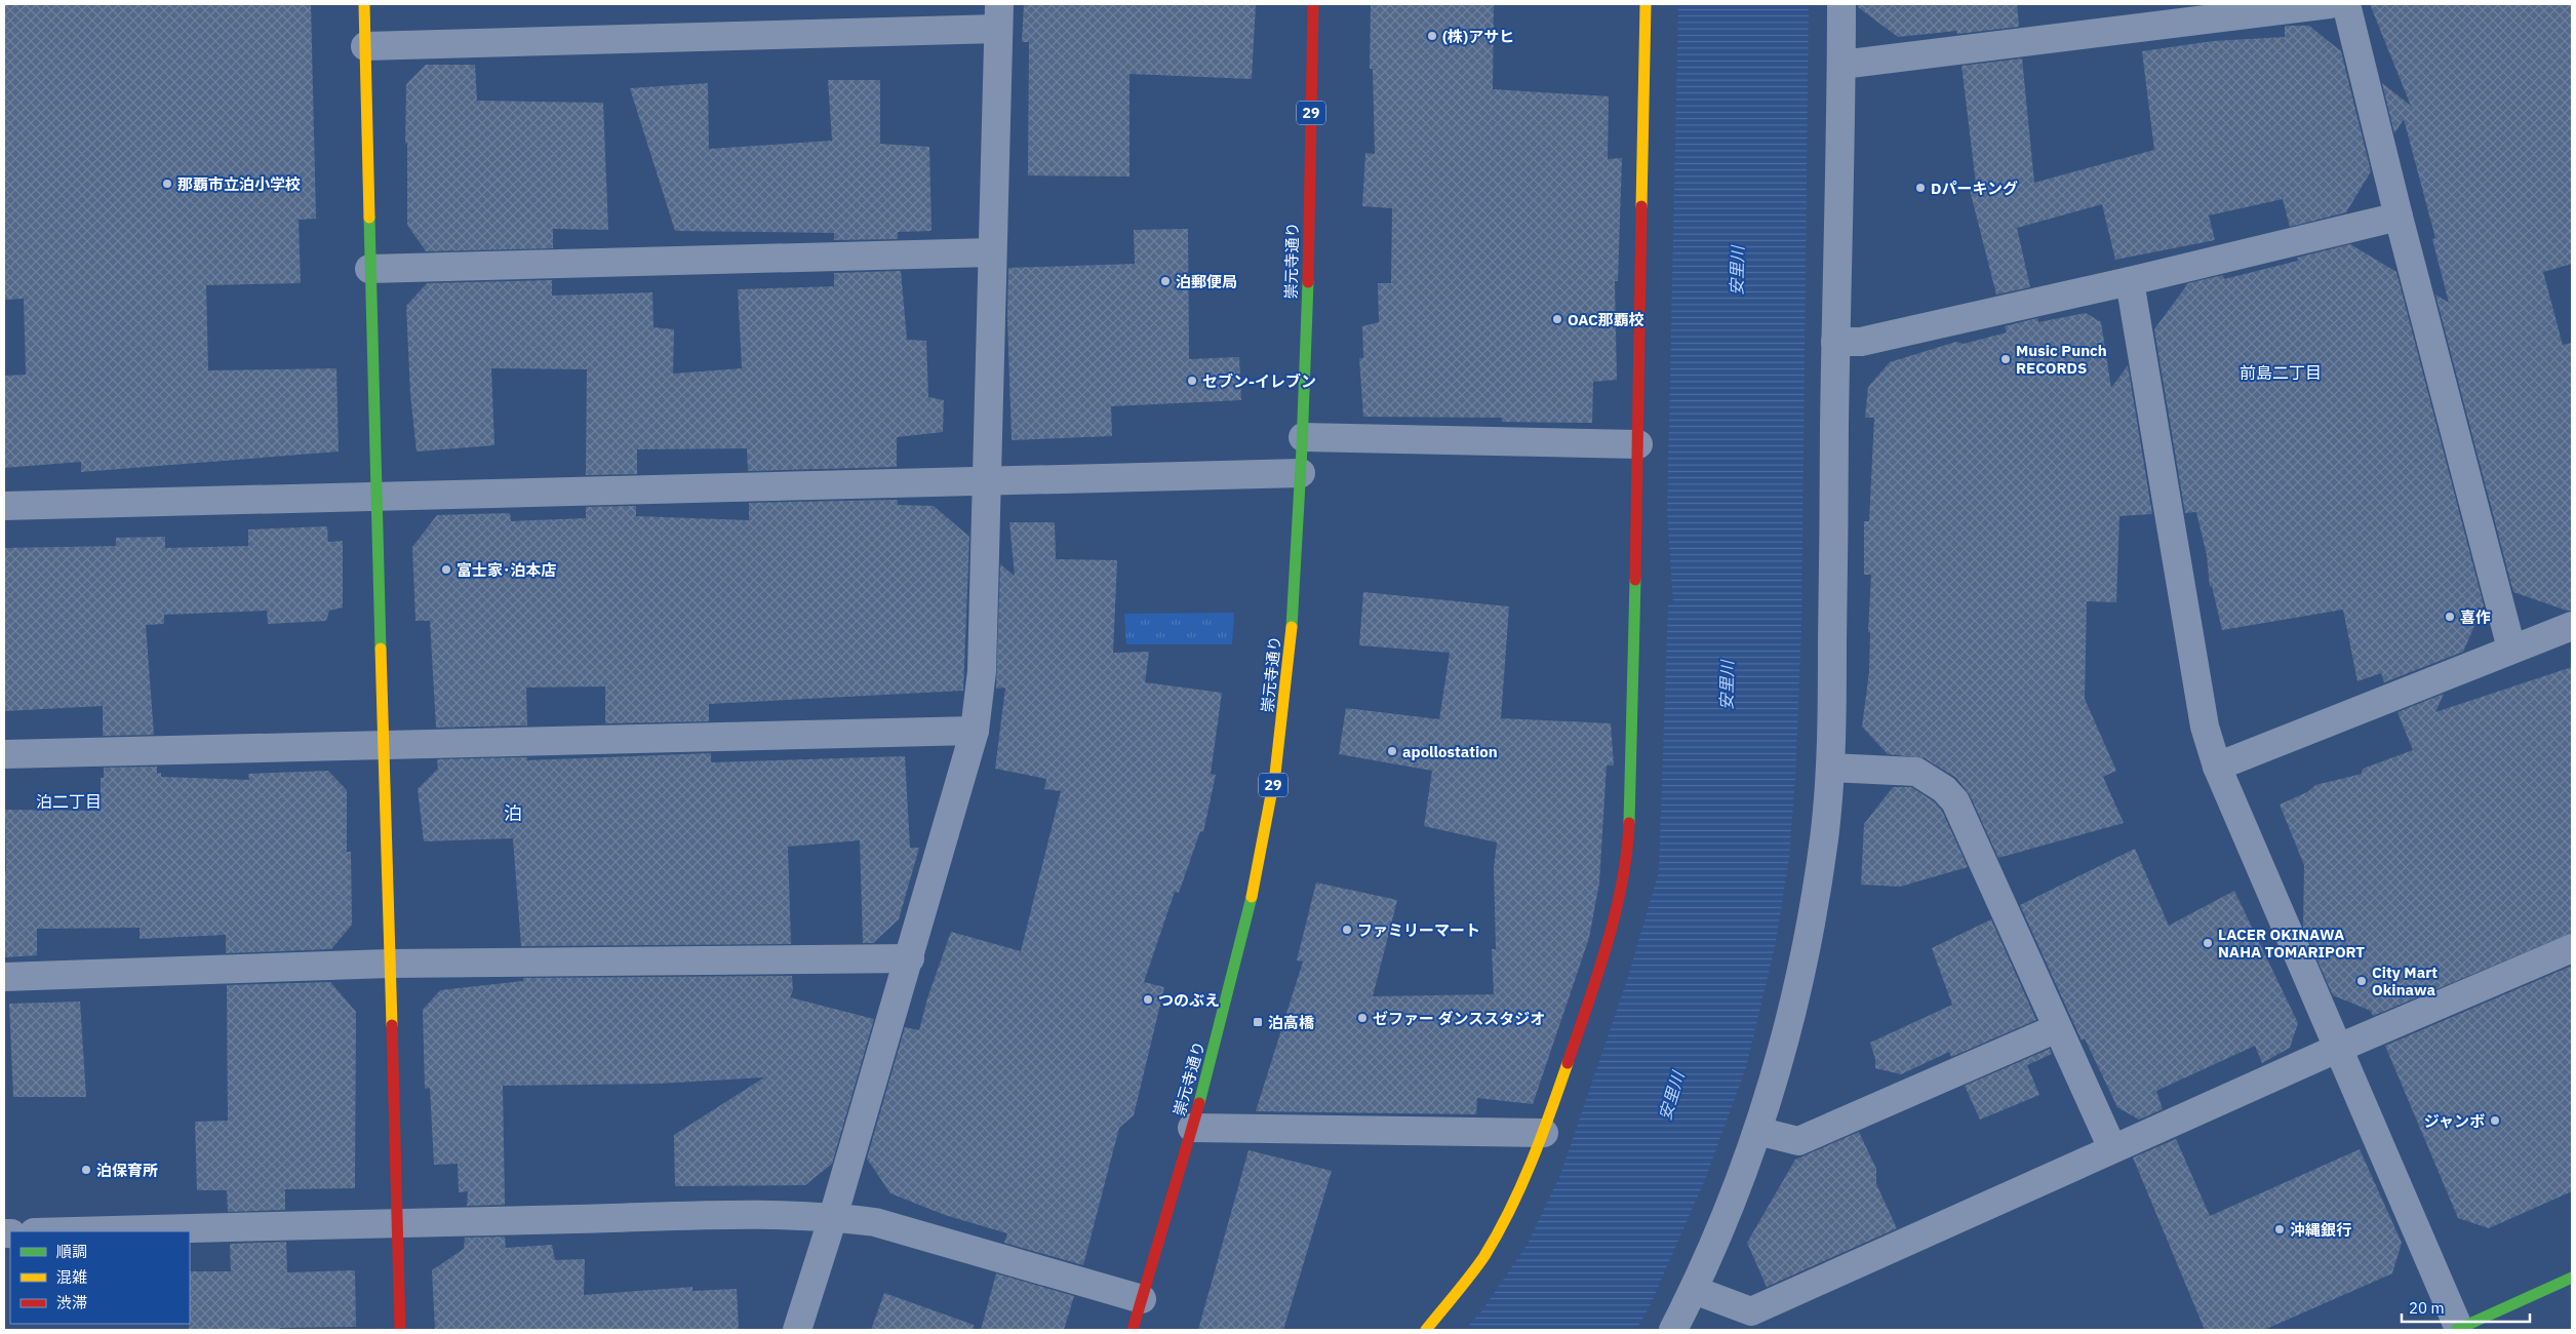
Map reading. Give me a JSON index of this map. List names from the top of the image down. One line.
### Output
{"streets":{"main road":["29","崇元寺通り"]},"districts":["前島二丁目","泊二丁目","泊"],"water":["安里川"],"places":{"other":["(株)アサヒ","那覇市立泊小学校","Dパーキング","泊郵便局","OAC那覇校","Music Punch RECORDS","セブン-イレブン","富士家･泊本店","喜作","apollostation","ファミリーマート","LACER OKINAWA NAHA TOMARIPORT","City Mart Okinawa","つのぶえ","ゼファー ダンススタジオ","ジャンボ","泊保育所","沖縄銀行"],"transit":["泊高橋"]},"legend":["順調","混雑","渋滞"],"scale_bar":"20 m"}
